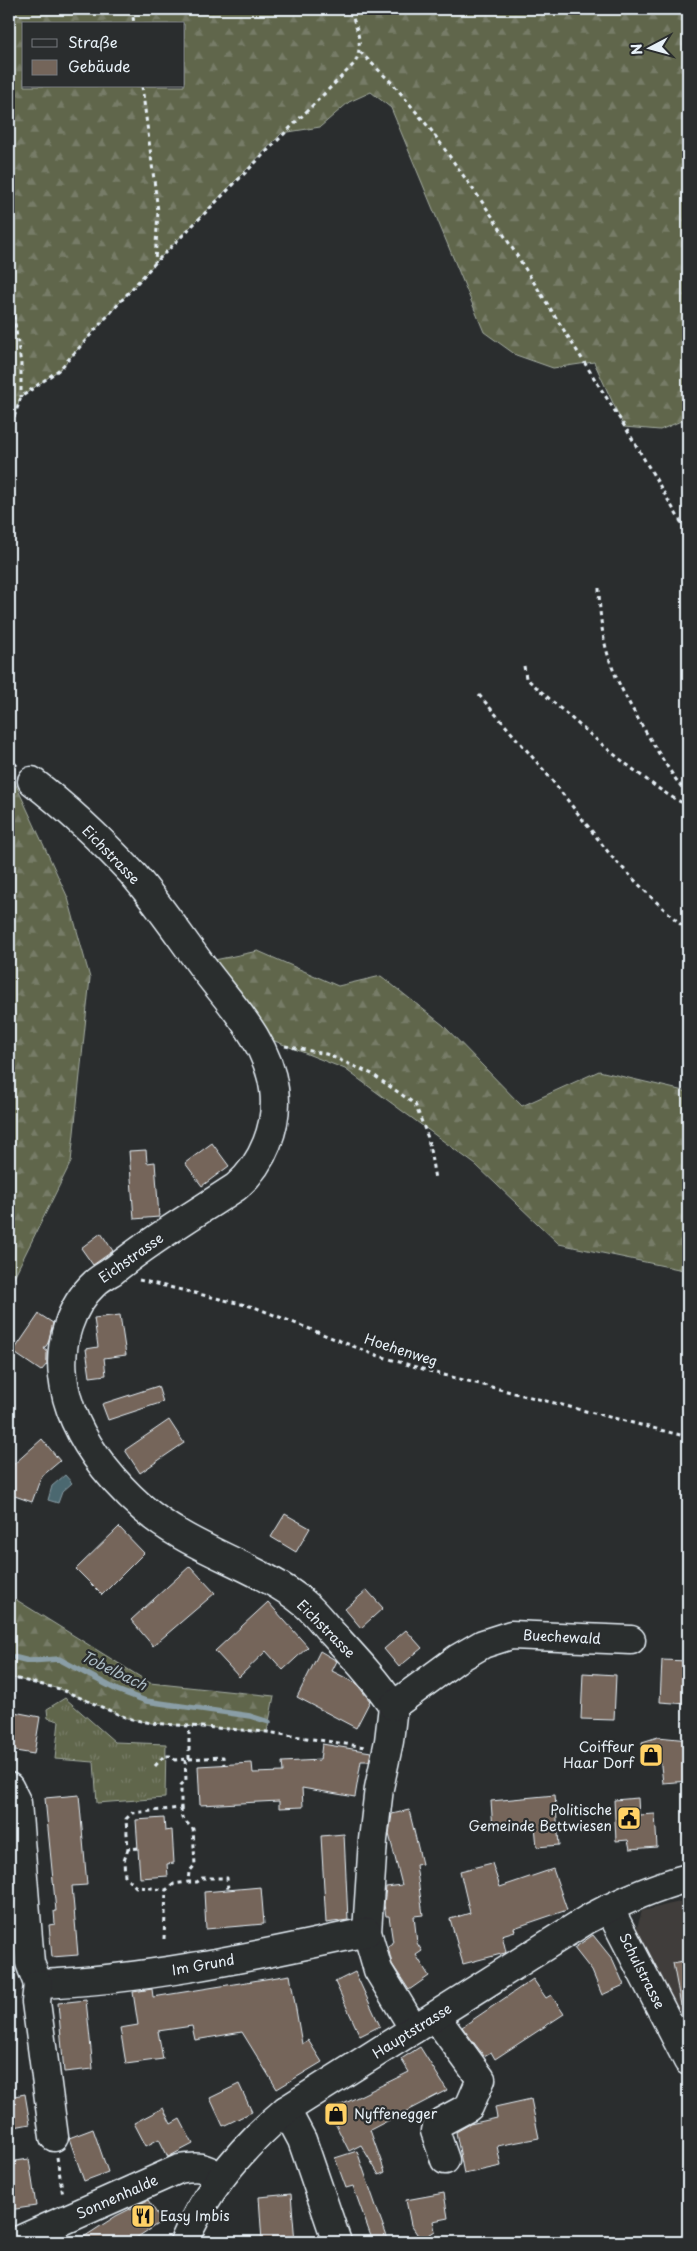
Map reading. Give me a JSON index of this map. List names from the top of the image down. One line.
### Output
{"streets":{"street":["Eichstrasse","Buechewald","Im Grund","Schulstrasse","Hauptstrasse","Sonnenhalde"],"path":["Hoehenweg"]},"crossings":[["Eichstrasse","Hoehenweg"],["Eichstrasse","Buechewald"],["Schulstrasse","Hauptstrasse"],["Hauptstrasse","Sonnenhalde"]],"water":["Tobelbach"],"places":{"shop":["Coiffeur Haar Dorf","Nyffenegger"],"public building":["Politische Gemeinde Bettwiesen"],"restaurant":["Easy Imbis"]},"legend":["Straße","Gebäude"],"north":"left"}
